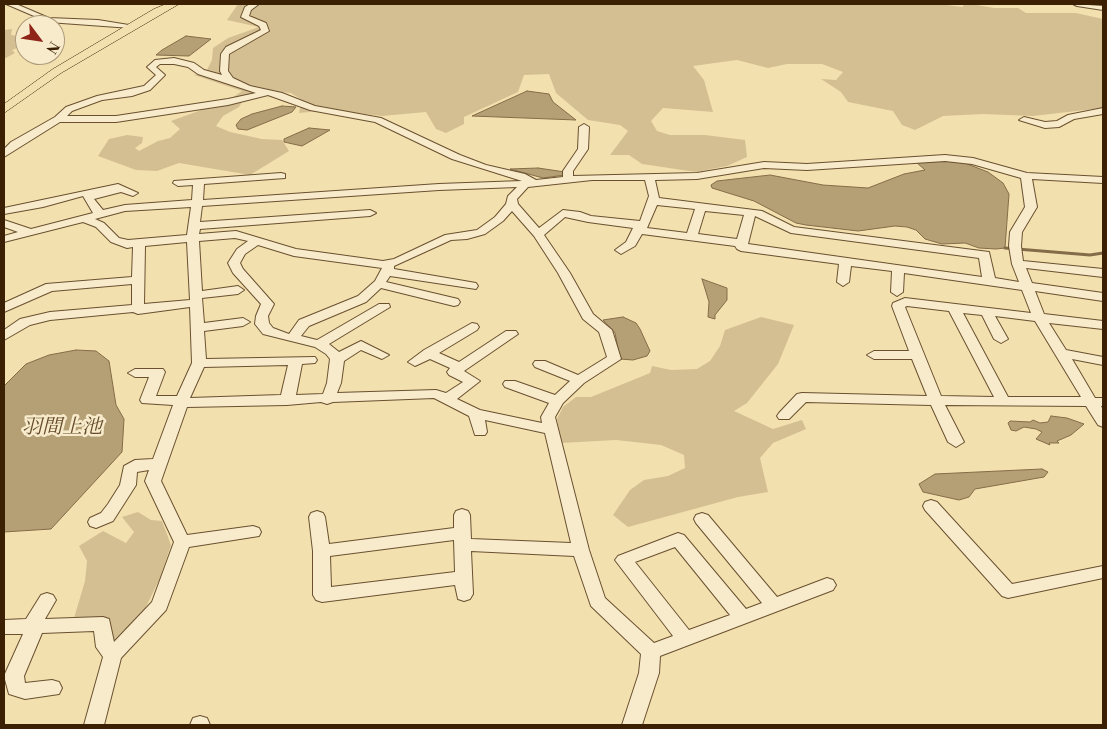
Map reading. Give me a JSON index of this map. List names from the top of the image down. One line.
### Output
{"water":["羽間上池"],"north":"bottom right"}
